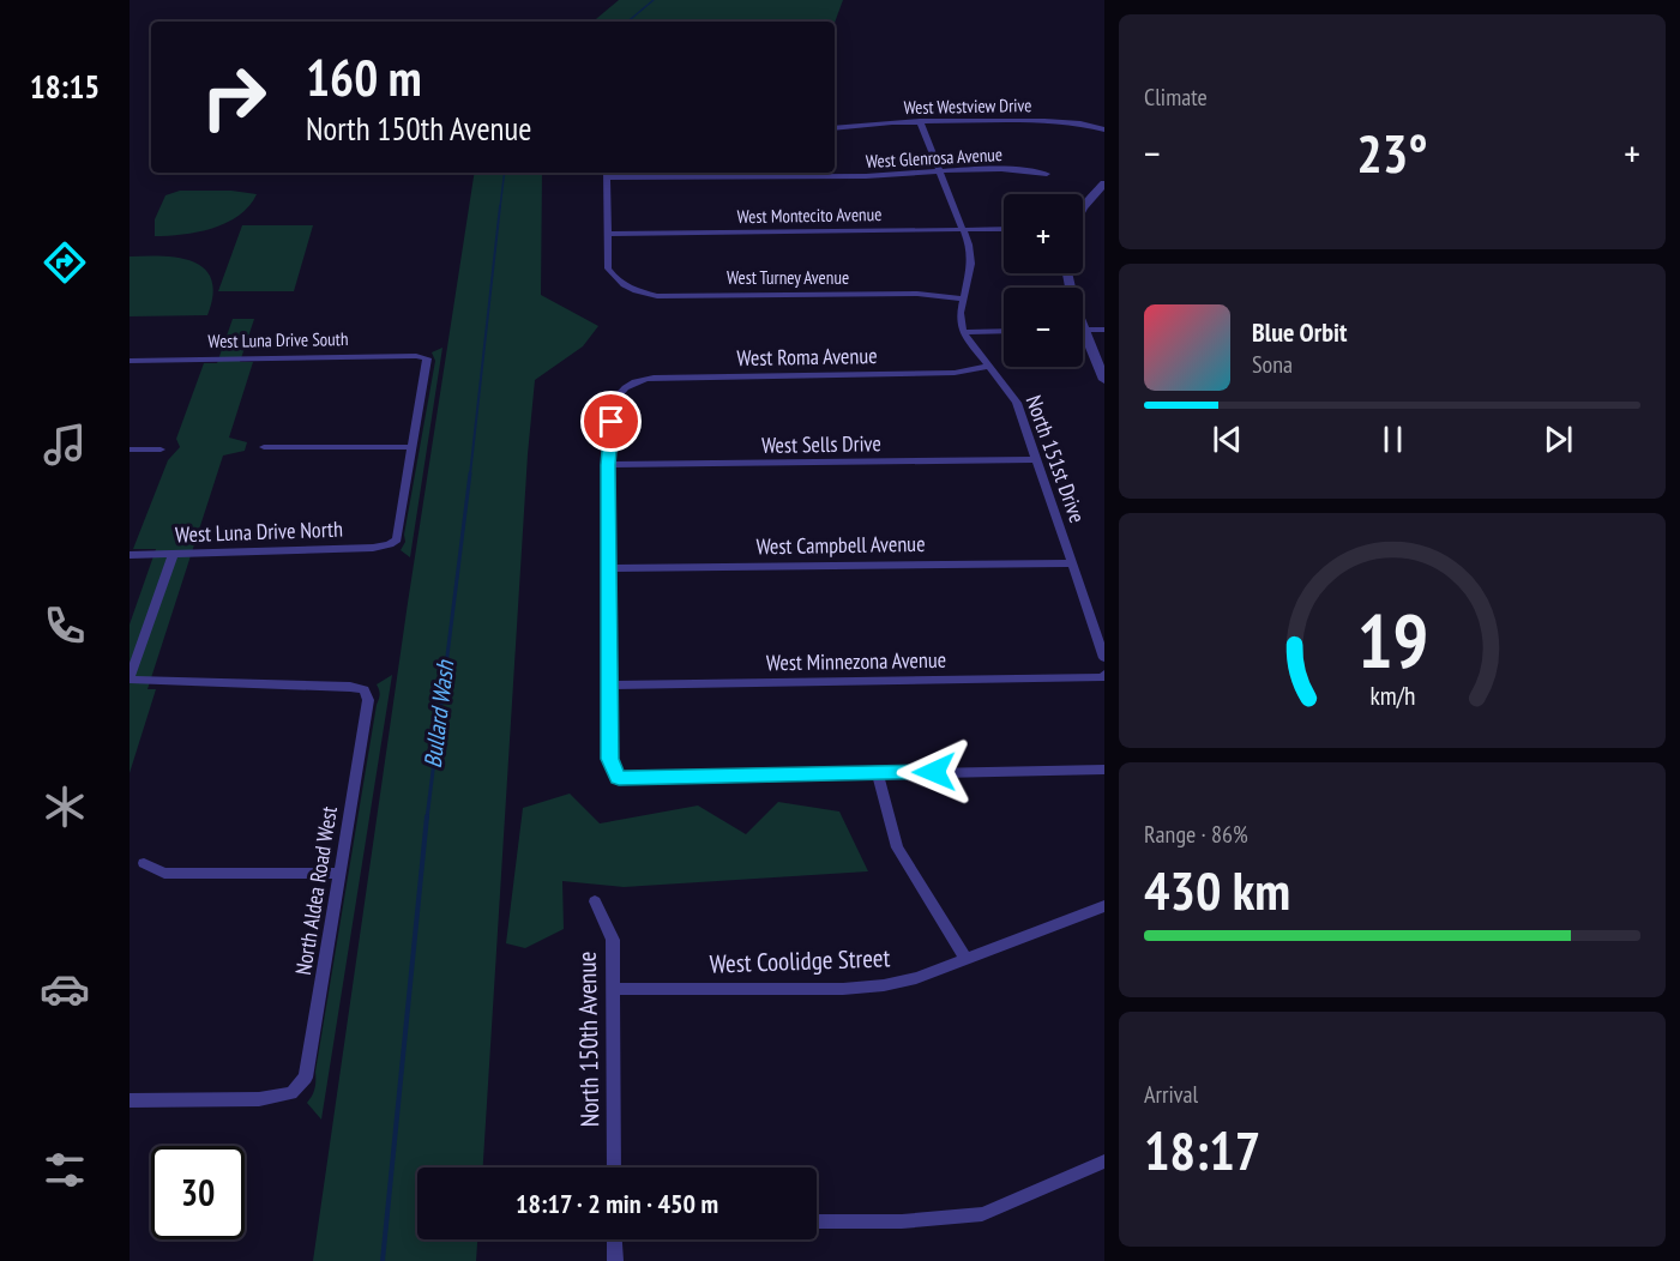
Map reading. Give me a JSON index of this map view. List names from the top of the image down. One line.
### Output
{"streets":{"street":["West Westview Drive","West Glenrosa Avenue","West Montecito Avenue","West Turney Avenue","West Luna Drive South","West Roma Avenue","West Sells Drive","North 151st Drive","West Luna Drive North","West Campbell Avenue","West Minnezona Avenue","North Aldea Road West","West Coolidge Street","North 150th Avenue"]},"crossings":[["West Montecito Avenue","West Turney Avenue"],["West Luna Drive South","West Luna Drive North"],["West Roma Avenue","West Sells Drive"],["West Roma Avenue","North 151st Drive"],["West Sells Drive","North 151st Drive"],["North 151st Drive","West Campbell Avenue"],["West Coolidge Street","North 150th Avenue"]],"water":["Bullard Wash"],"page":{"tabs":"18:15","tile":["Climate",["Range · 86%","430 km"],["Arrival","18:17"]],"turn":["160 m","North 150th Avenue"],"heat":["−","23°","+"],"map_buttons":["+","−"],"song":["Blue Orbit","Sona"],"limit":"30","trip":"18:17 · 2 min · 450 m","gauge":["19","km/h"]}}
